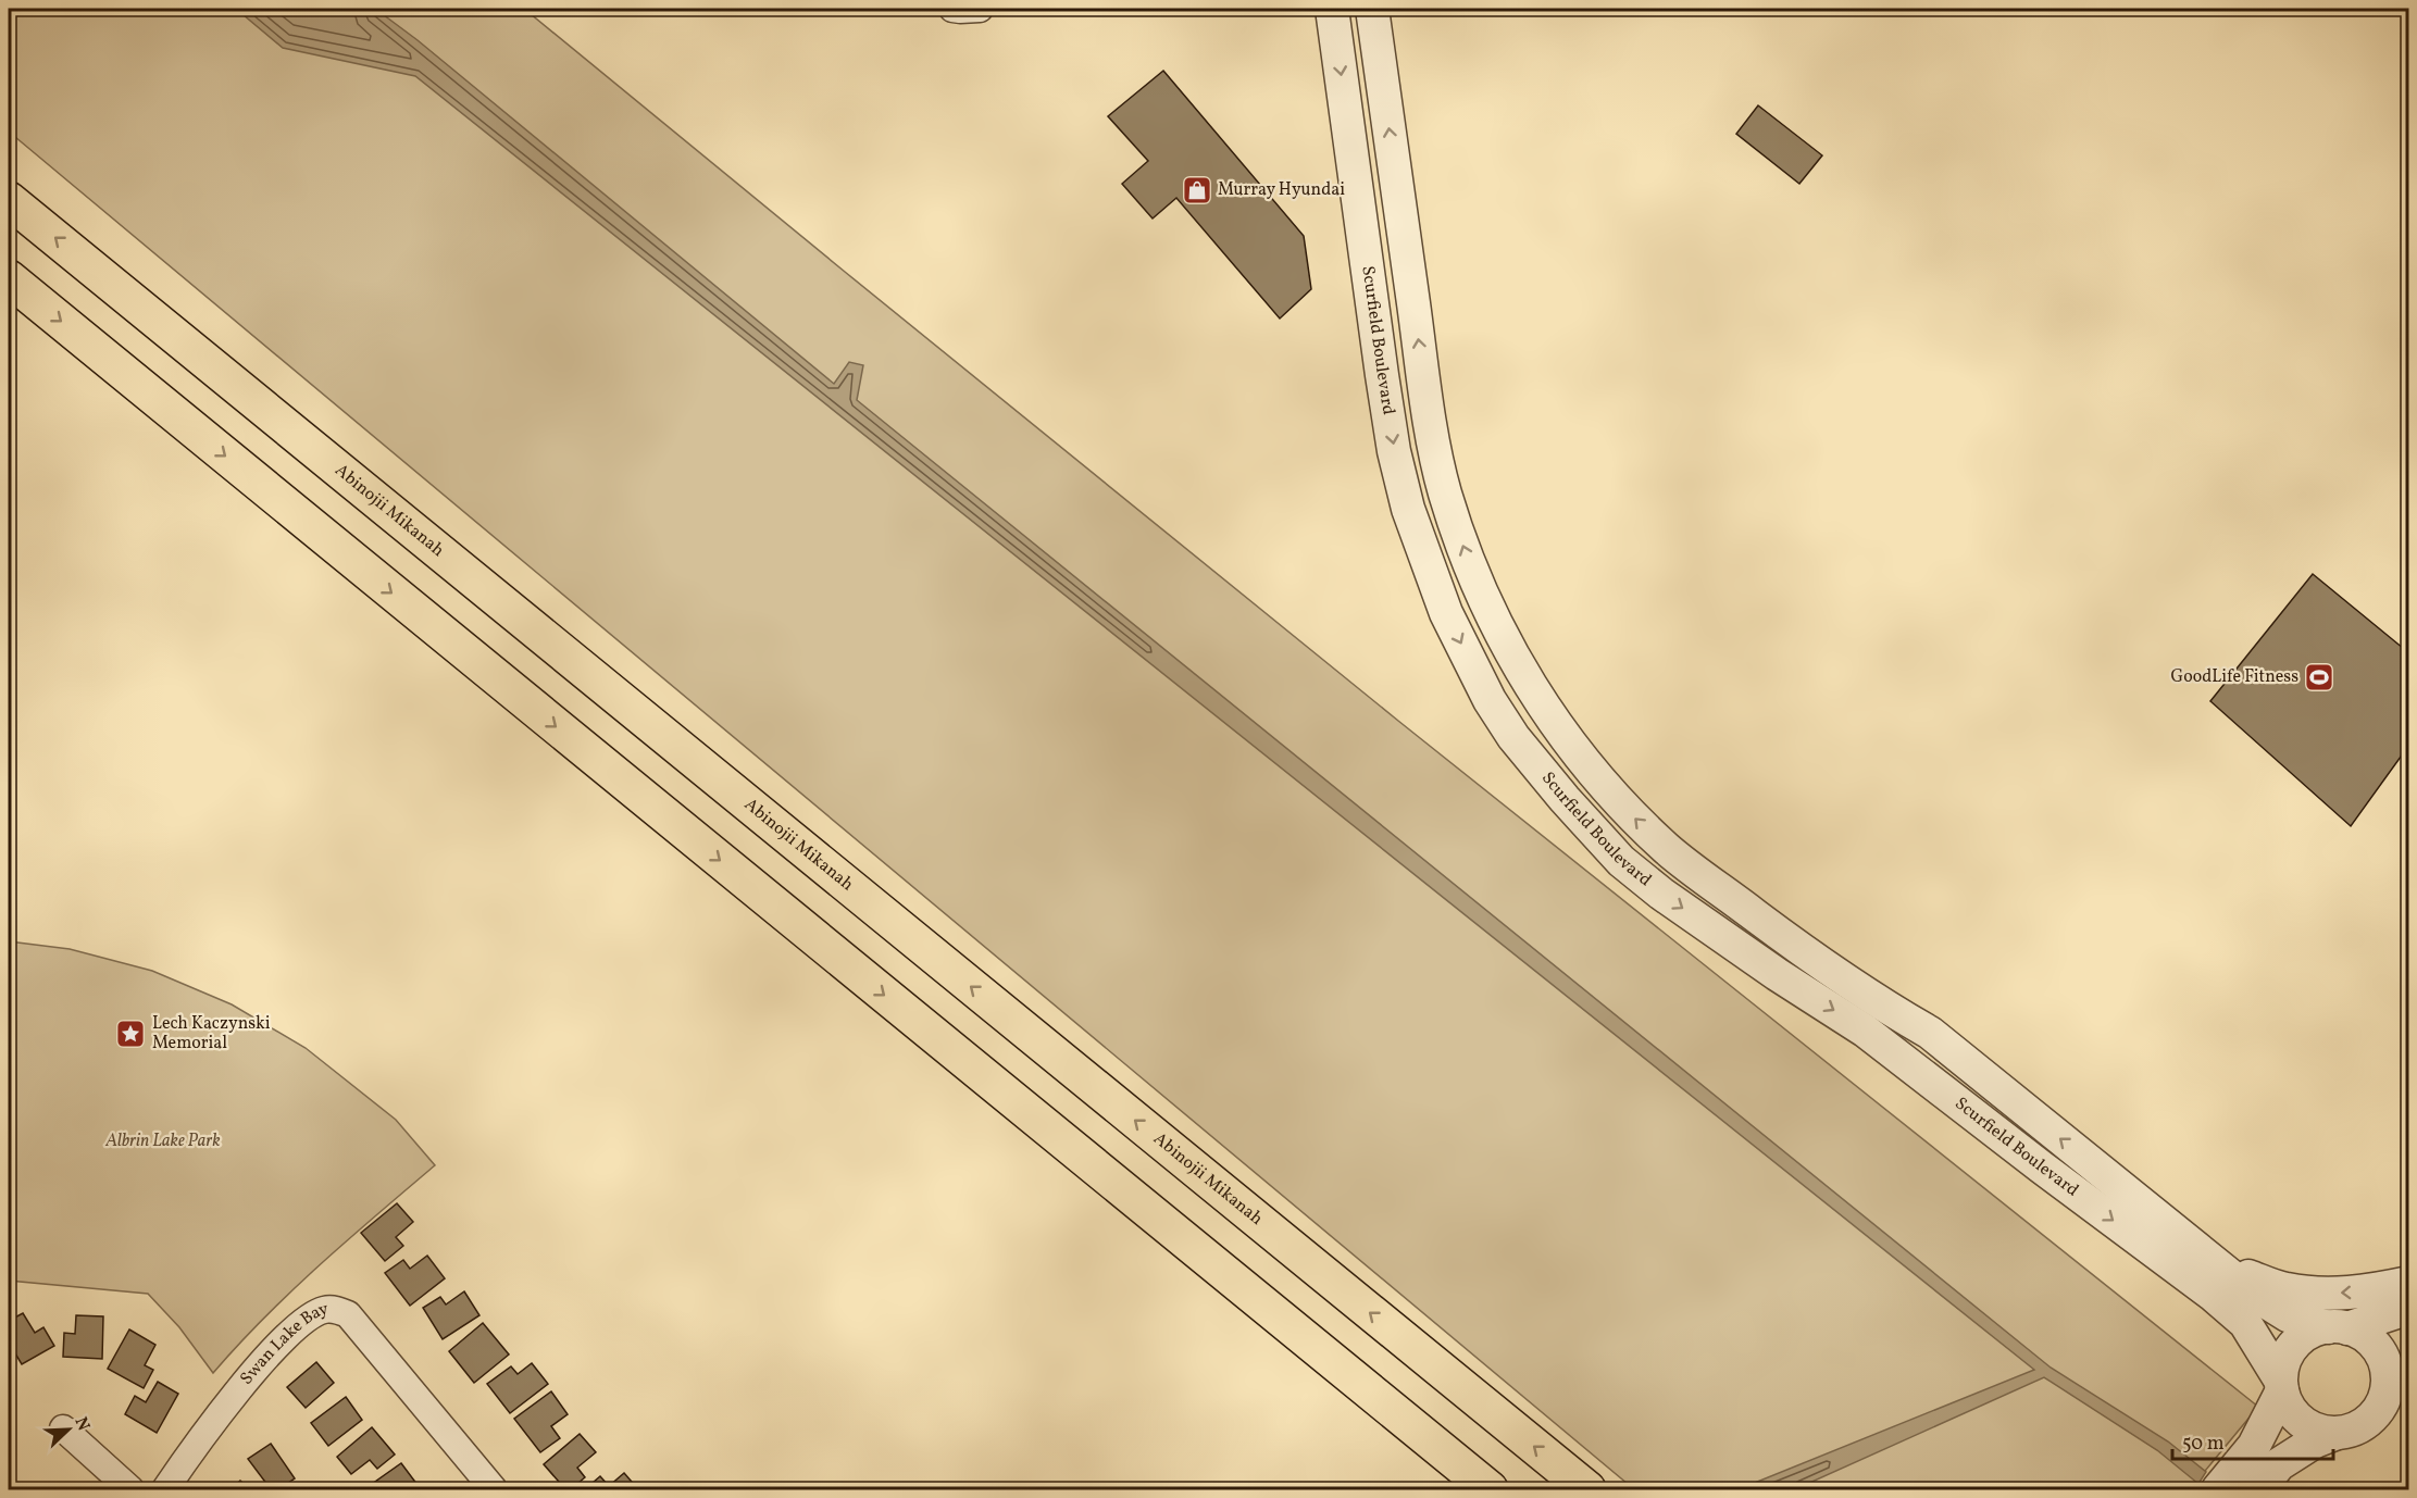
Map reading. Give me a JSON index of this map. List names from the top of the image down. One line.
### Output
{"streets":{"main road":["Abinojii Mikanah"],"street":["Scurfield Boulevard","Swan Lake Bay"]},"parks":["Albrin Lake Park"],"places":{"shop":["Murray Hyundai"],"sports":["GoodLife Fitness"],"place":["Lech Kaczynski Memorial"]},"scale_bar":"50 m","north":"top right"}
